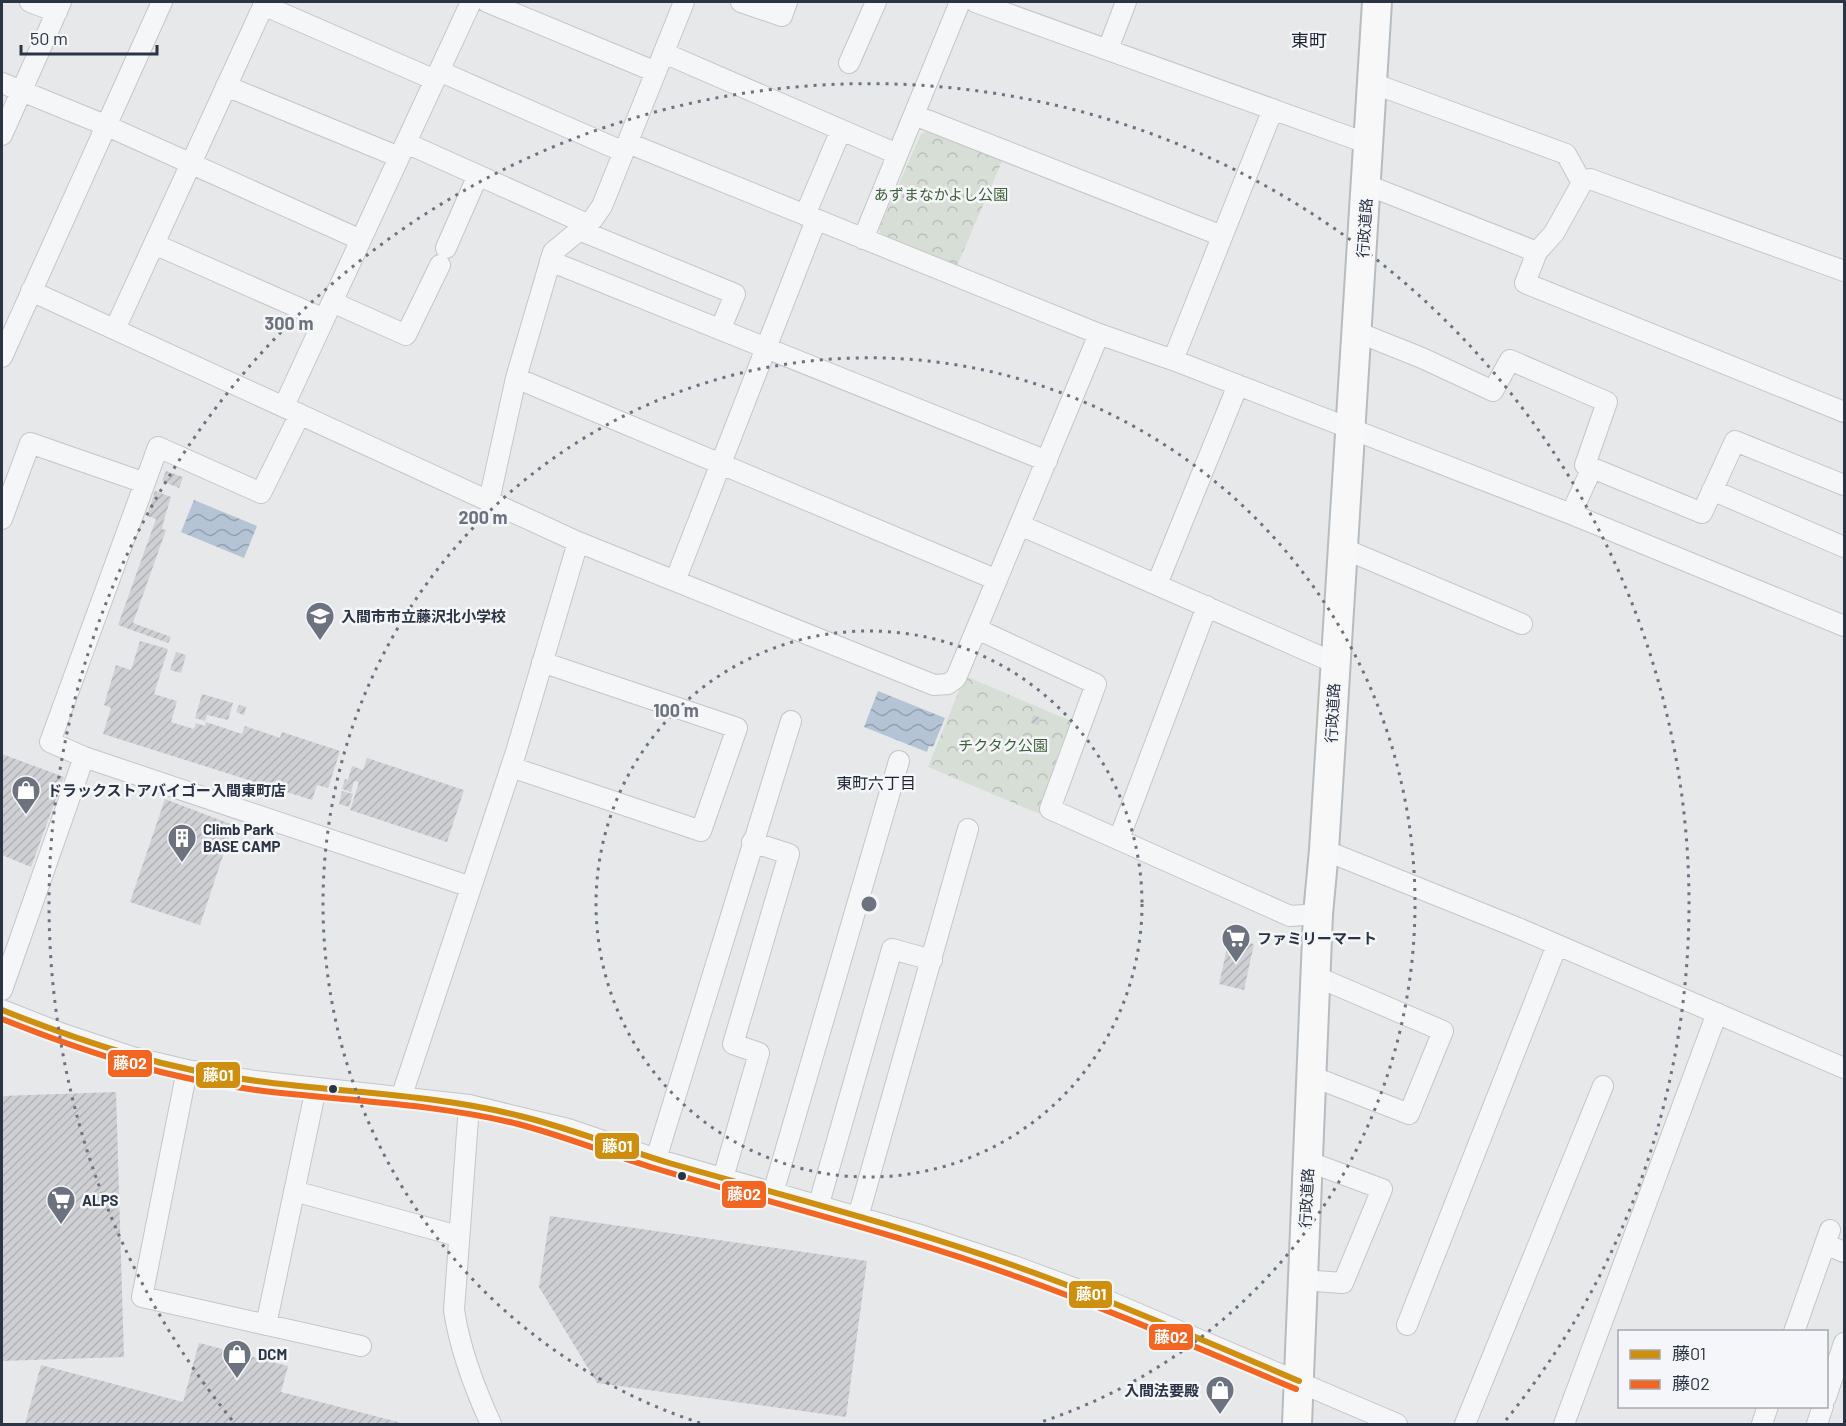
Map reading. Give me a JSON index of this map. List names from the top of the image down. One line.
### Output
{"streets":{"highway":["行政道路"]},"districts":["東町","東町六丁目"],"parks":["あずまなかよし公園","チクタク公園"],"places":{"school or university":["入間市市立藤沢北小学校"],"shop":["ドラックストアバイゴー入間東町店","DCM","入間法要殿"],"building":["Climb Park BASE CAMP"],"supermarket":["ファミリーマート","ALPS"]},"lines":["transit line 藤01","transit line 藤02"],"legend":["藤01","藤02"],"scale_bar":"50 m","rings":["300 m","200 m","100 m"]}
